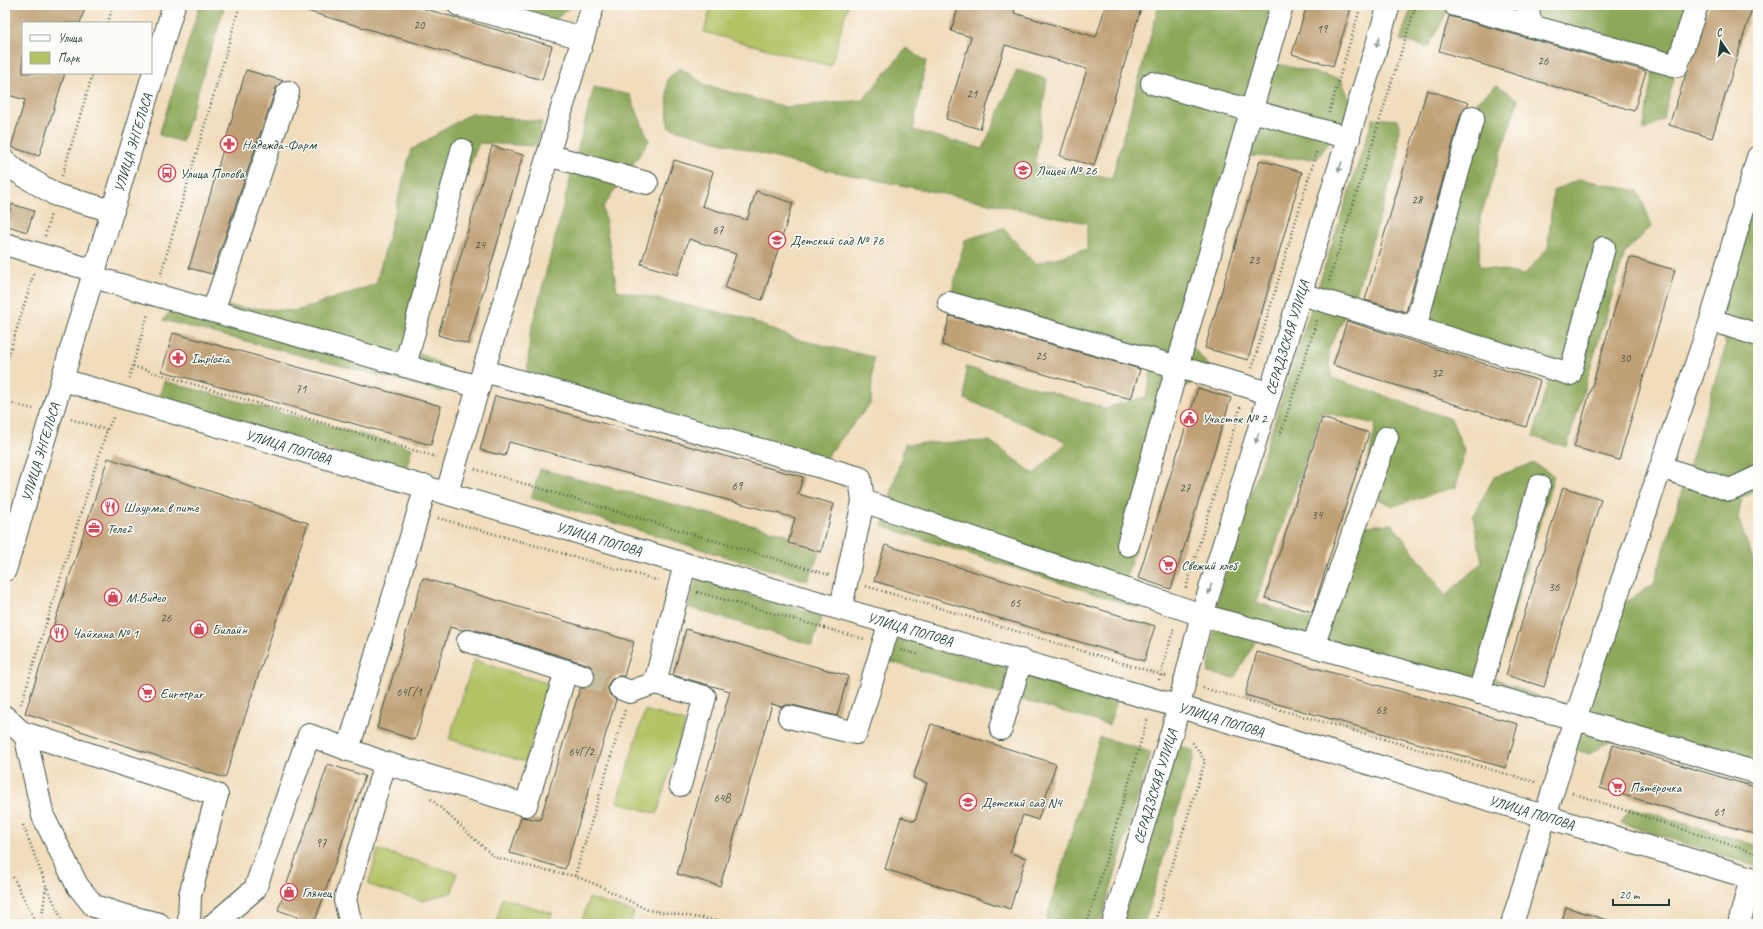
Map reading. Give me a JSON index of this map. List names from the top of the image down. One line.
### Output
{"streets":{"street":["УЛИЦА ЭНГЕЛЬСА","СЕРАДЗСКАЯ УЛИЦА","УЛИЦА ПОПОВА"]},"crossings":[["УЛИЦА ЭНГЕЛЬСА","УЛИЦА ПОПОВА"],["СЕРАДЗСКАЯ УЛИЦА","УЛИЦА ПОПОВА"]],"places":{"pharmacy":["Надежда-Фарм","Implozia"],"school or university":["Лицей № 26","Детский сад № 76","Детский сад N4"],"bus stop":["Улица Попова"],"public building":["Участок № 2"],"restaurant":["Шаурма в пите","Чайхана № 1"],"office":["Теле2"],"supermarket":["Свежий хлеб","Eurospar","Пятёрочка"],"shop":["М.Видео","Билайн","Глянец"]},"house_numbers":["20","19","26","21","28","67","24","23","25","30","32","71","69","27","34","36","65","26","64Г/1","63","64Г/2","64В","61","97"],"legend":["Улица","Парк"],"scale_bar":"20 m","north":"top"}
